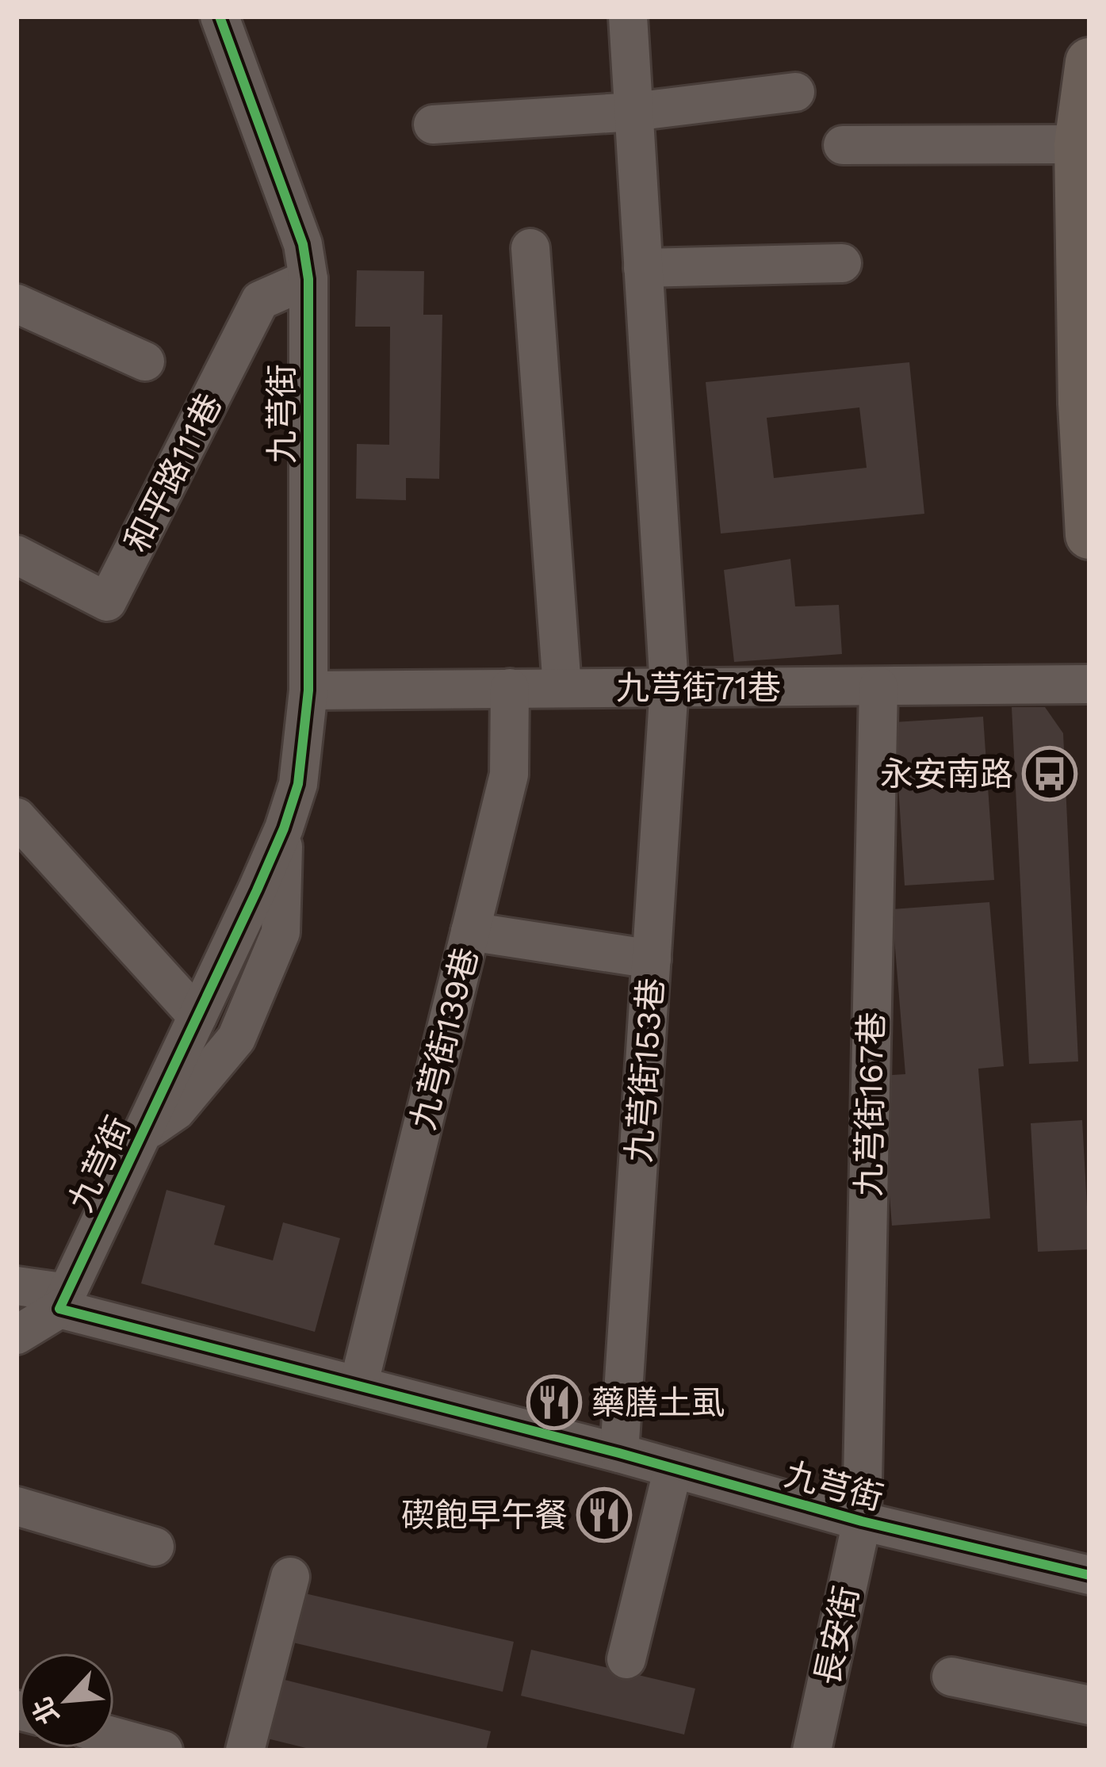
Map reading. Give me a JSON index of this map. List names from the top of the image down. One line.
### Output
{"streets":{"street":["九芎街","和平路111巷","九芎街71巷","九芎街139巷","九芎街153巷","九芎街167巷","長安街"]},"crossings":[["九芎街","和平路111巷"],["九芎街","九芎街71巷"],["九芎街","九芎街139巷"],["九芎街","九芎街153巷"],["九芎街","九芎街167巷"],["九芎街","長安街"],["九芎街71巷","九芎街139巷"],["九芎街71巷","九芎街153巷"],["九芎街71巷","九芎街167巷"],["九芎街167巷","長安街"]],"places":{"bus stop":["永安南路"],"restaurant":["藥膳土虱","碶飽早午餐"]},"north":"bottom left"}
